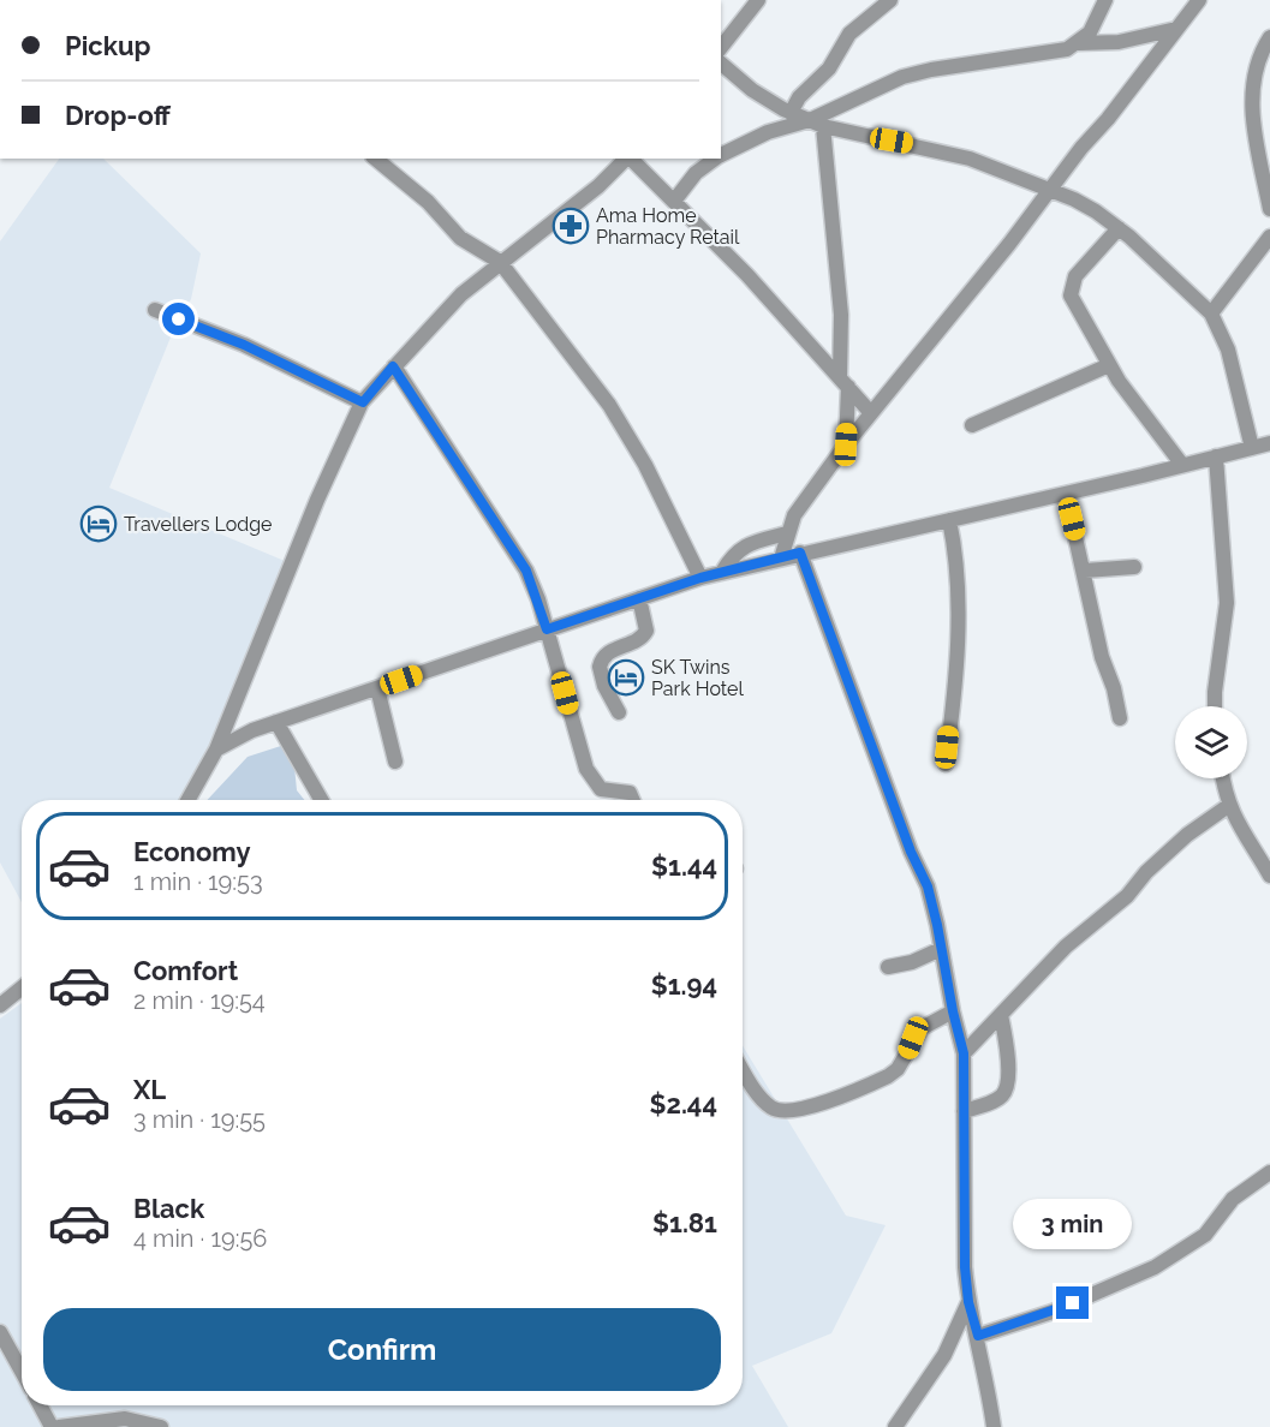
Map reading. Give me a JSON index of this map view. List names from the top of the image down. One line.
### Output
{"places":{"pharmacy":["Ama Home Pharmacy Retail"],"hotel":["Travellers Lodge","SK Twins Park Hotel"]},"page":{"banner":["Pickup","Drop-off"],"list":[{"name":"Economy","note":"1 min · 19:53","value":"$1.44"},{"name":"Comfort","note":"2 min · 19:54","value":"$1.94"},{"name":"XL","note":"3 min · 19:55","value":"$2.44"},{"name":"Black","note":"4 min · 19:56","value":"$1.81"}],"bubble":"3 min","buttons":"Confirm"}}
